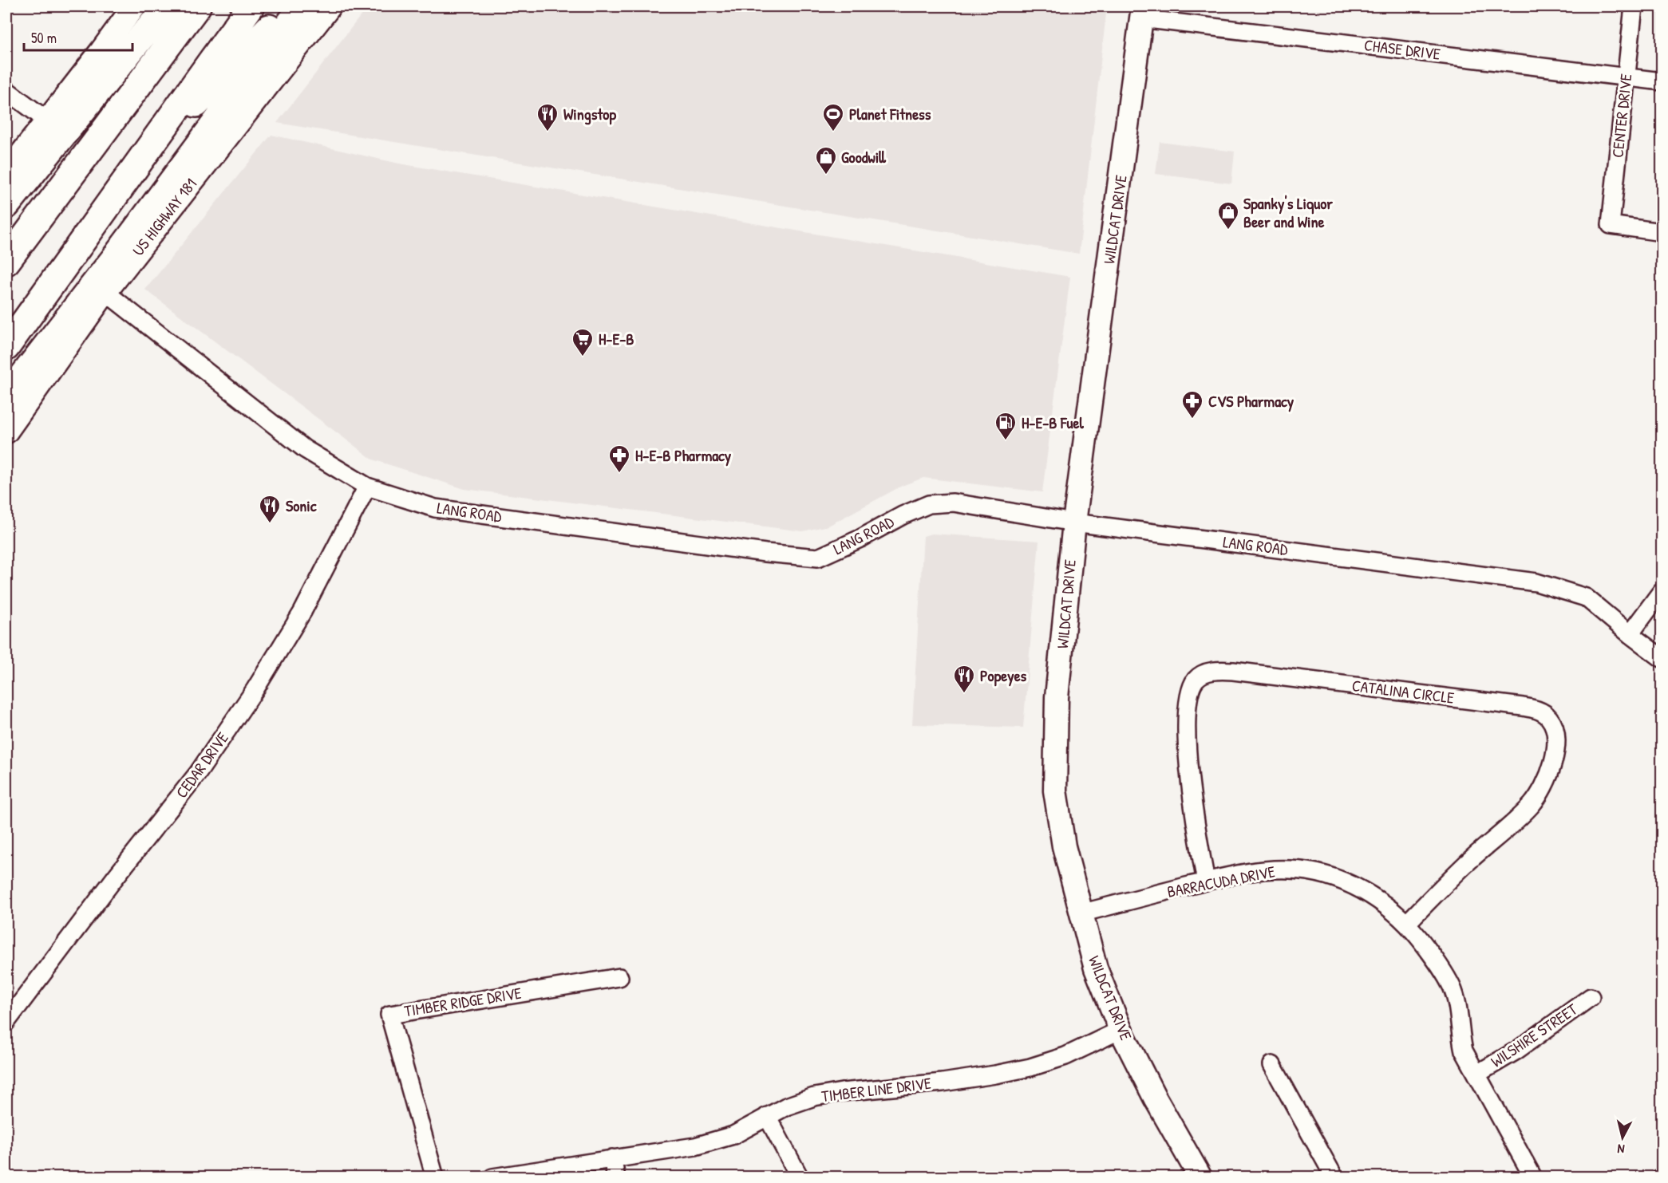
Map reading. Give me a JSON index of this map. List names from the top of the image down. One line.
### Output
{"streets":{"main road":["US HIGHWAY 181","WILDCAT DRIVE"],"street":["CHASE DRIVE","CENTER DRIVE","LANG ROAD","CATALINA CIRCLE","CEDAR DRIVE","BARRACUDA DRIVE","TIMBER RIDGE DRIVE","WILSHIRE STREET","TIMBER LINE DRIVE"]},"crossings":[["CHASE DRIVE","CENTER DRIVE"],["CHASE DRIVE","WILDCAT DRIVE"],["US HIGHWAY 181","LANG ROAD"],["WILDCAT DRIVE","LANG ROAD"],["WILDCAT DRIVE","BARRACUDA DRIVE"],["WILDCAT DRIVE","TIMBER LINE DRIVE"],["LANG ROAD","CEDAR DRIVE"],["CATALINA CIRCLE","BARRACUDA DRIVE"],["BARRACUDA DRIVE","WILSHIRE STREET"]],"places":{"restaurant":["Wingstop","Sonic","Popeyes"],"sports":["Planet Fitness"],"shop":["Goodwill","Spanky's Liquor Beer and Wine"],"supermarket":["H-E-B"],"pharmacy":["CVS Pharmacy","H-E-B Pharmacy"],"fuel station":["H-E-B Fuel"]},"scale_bar":"50 m","north":"bottom"}
